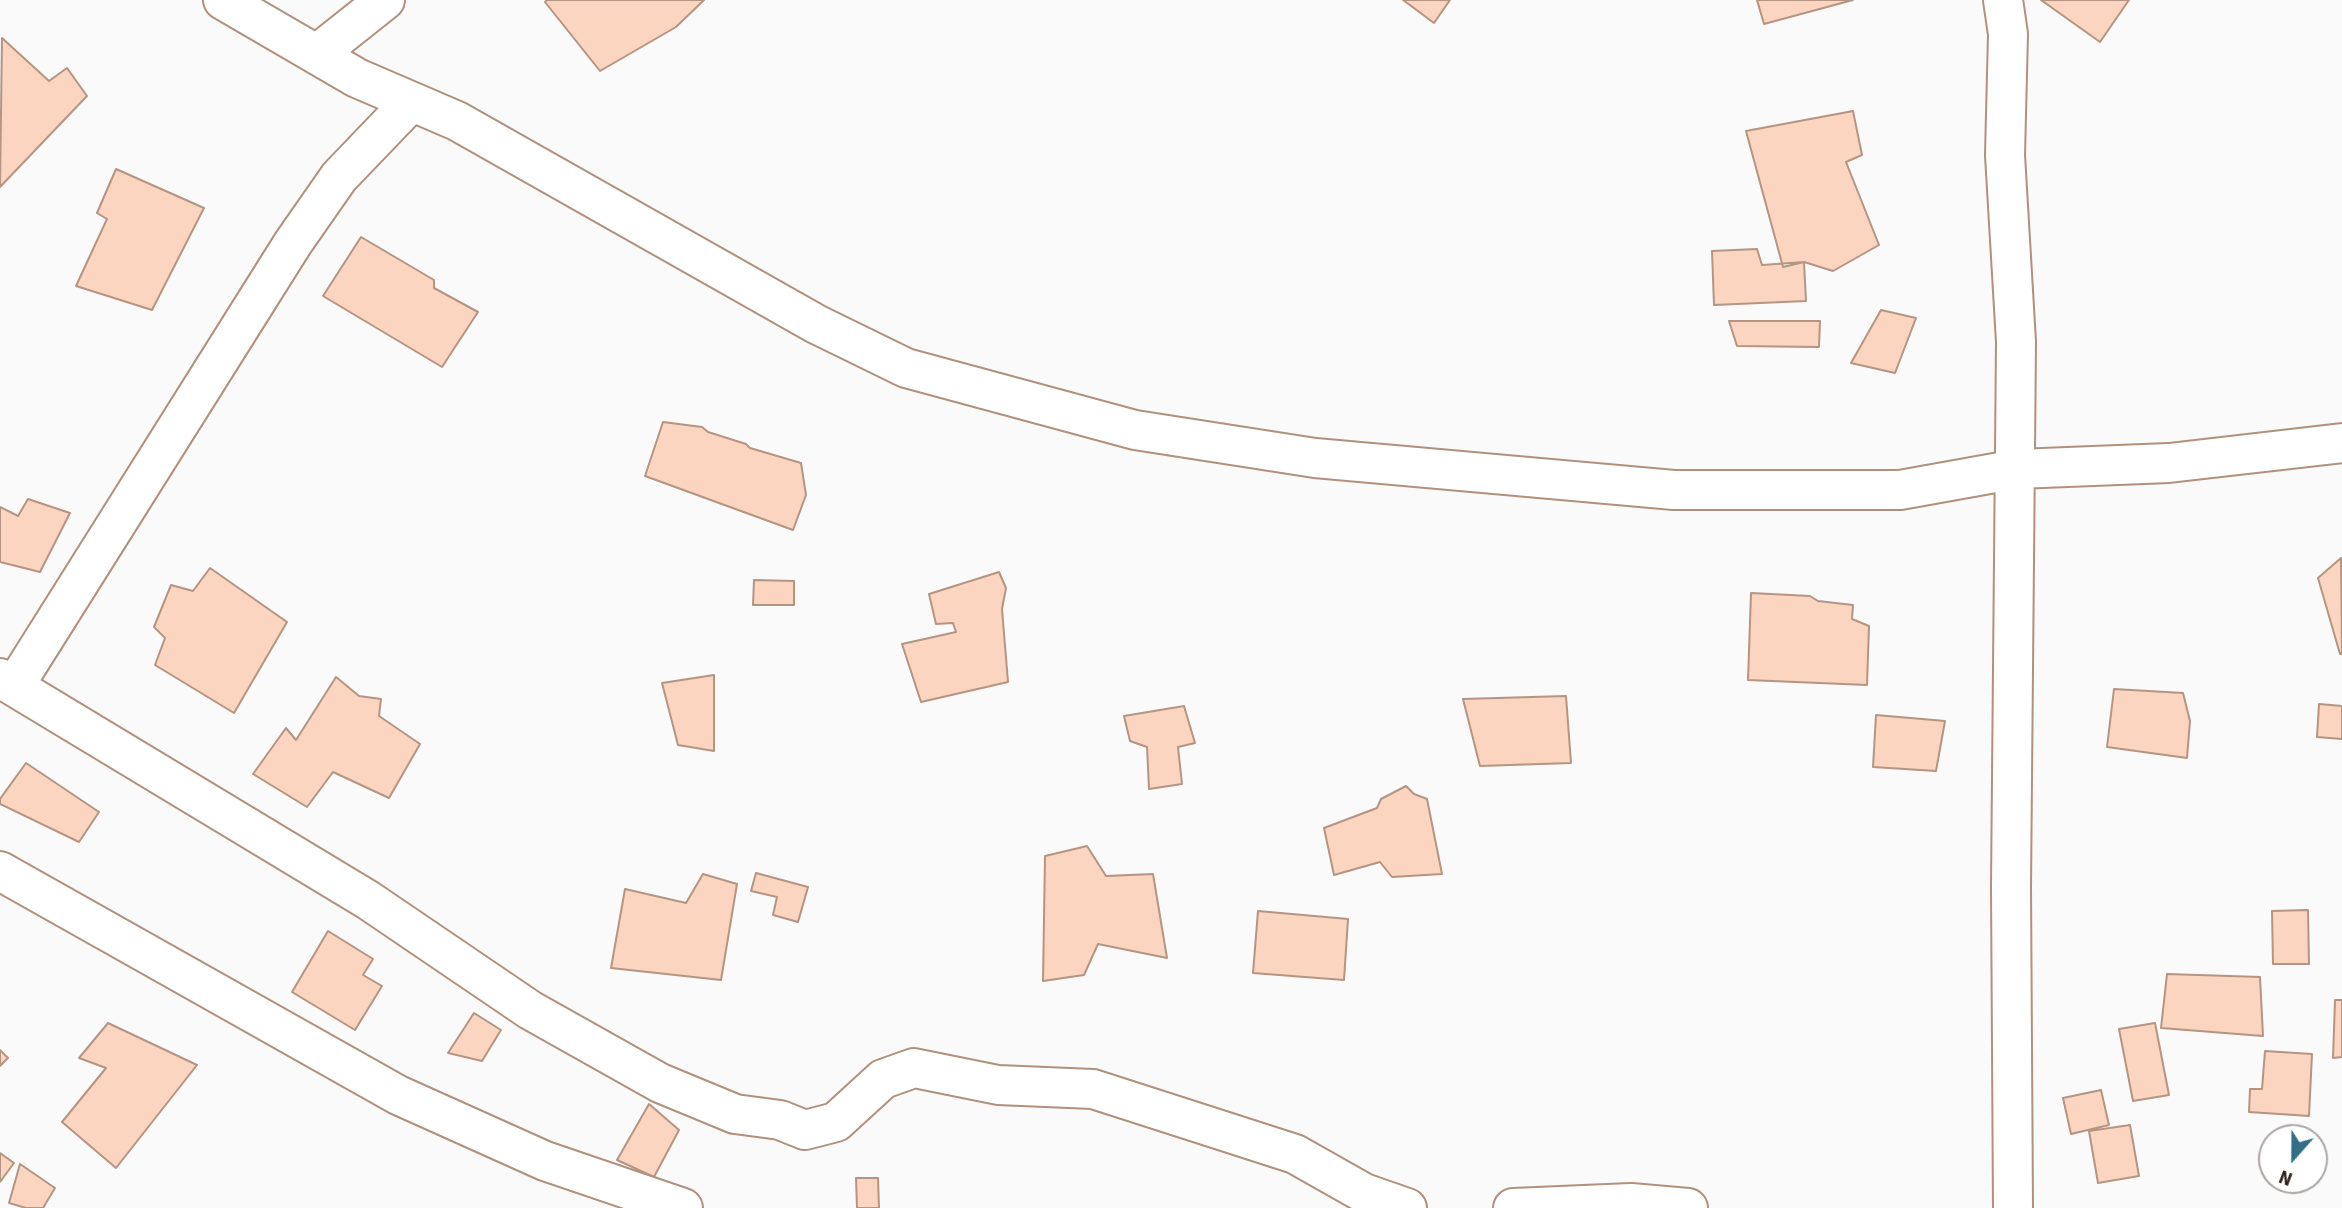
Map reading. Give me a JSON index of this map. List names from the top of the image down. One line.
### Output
{"north":"bottom"}
